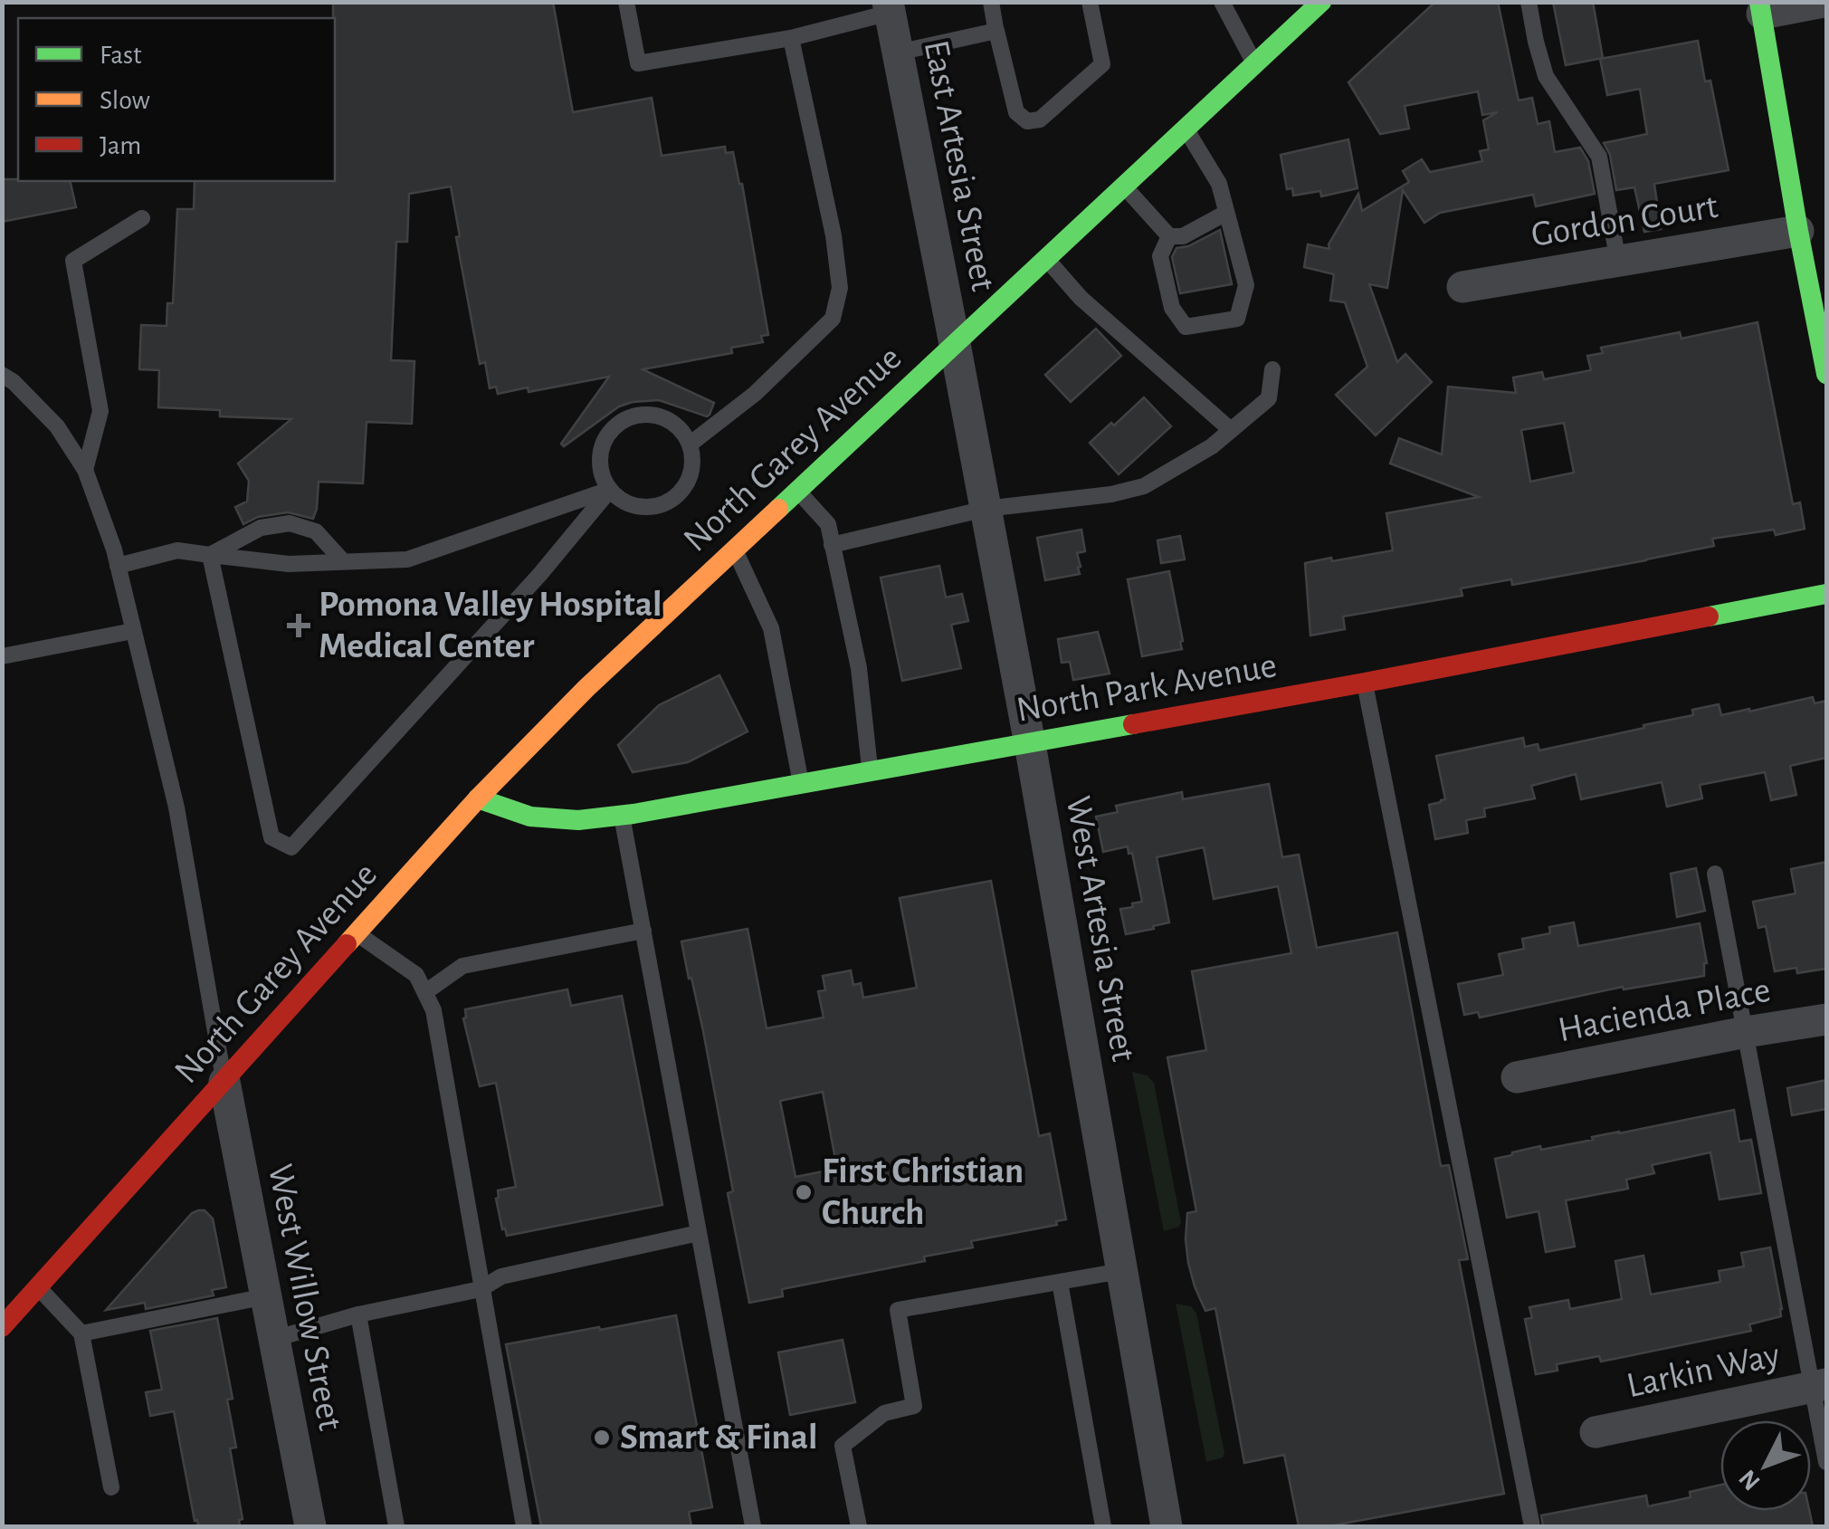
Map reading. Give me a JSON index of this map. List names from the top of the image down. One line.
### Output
{"streets":{"main road":["North Garey Avenue","North Park Avenue"],"street":["East Artesia Street","Gordon Court","West Artesia Street","Hacienda Place","West Willow Street","Larkin Way"]},"crossings":[["East Artesia Street","North Garey Avenue"],["East Artesia Street","West Artesia Street"],["North Garey Avenue","North Park Avenue"],["North Garey Avenue","West Artesia Street"],["North Garey Avenue","West Willow Street"],["North Park Avenue","West Artesia Street"]],"places":{"health":["Pomona Valley Hospital Medical Center"],"other":["First Christian Church","Smart & Final"]},"legend":["Fast","Slow","Jam"],"north":"bottom left"}
